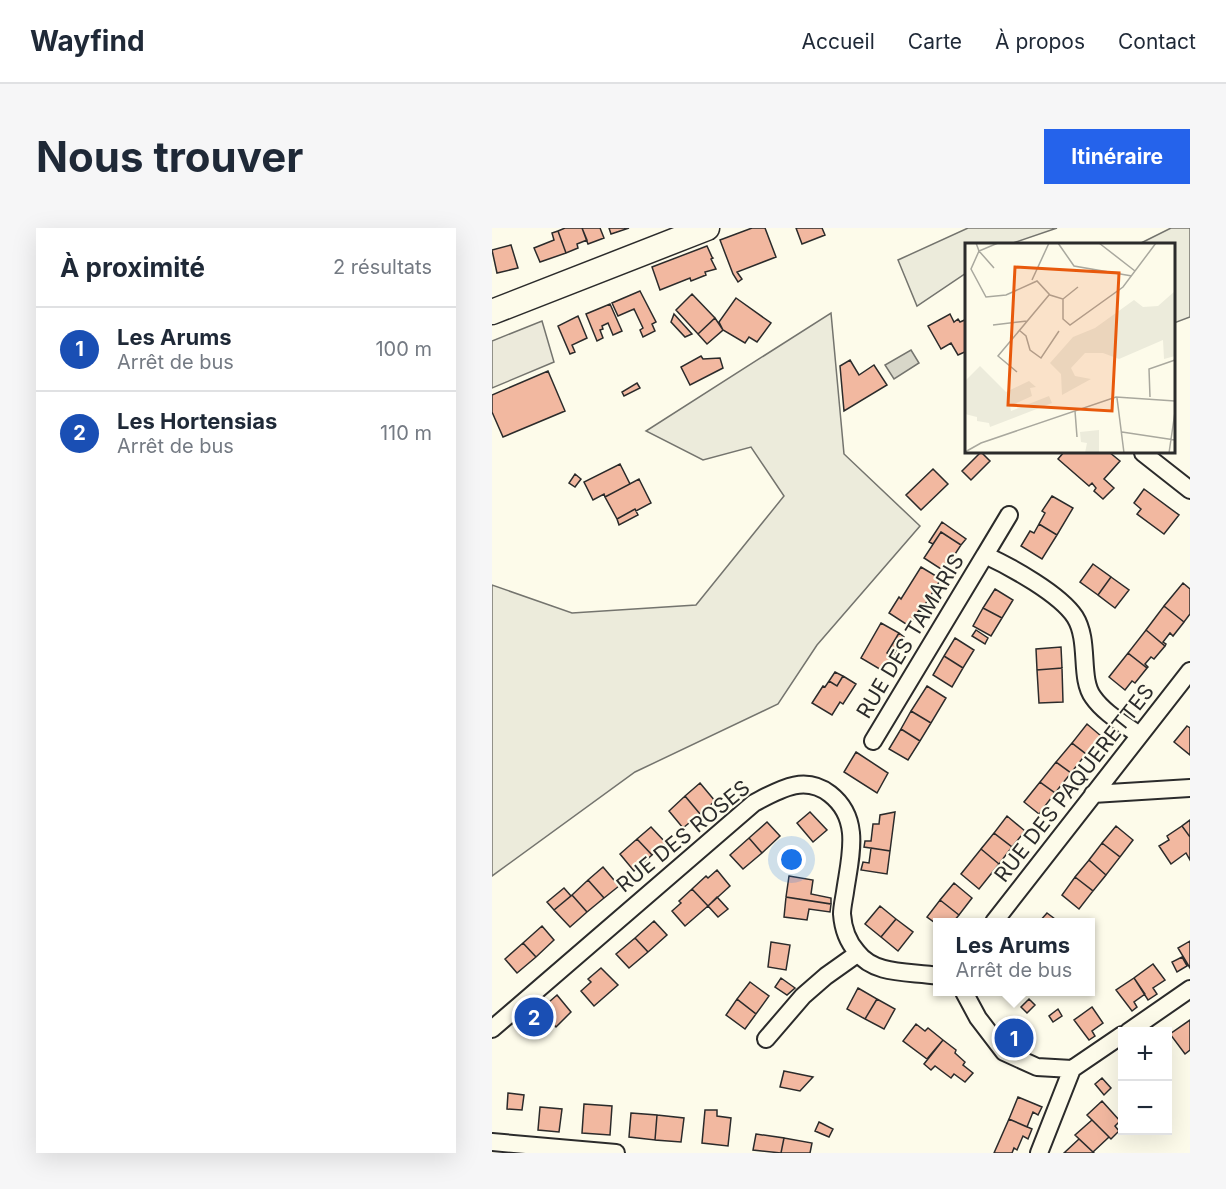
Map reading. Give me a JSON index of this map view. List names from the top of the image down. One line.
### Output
{"streets":{"street":["RUE DES TAMARIS","RUE DES PAQUERETTES","RUE DES ROSES"]},"crossings":[["RUE DES TAMARIS","RUE DES PAQUERETTES"]],"page":{"header":"Wayfind","nav":["Accueil","Carte","À propos","Contact"],"buttons":"Itinéraire","title":"Nous trouver","heading":["À proximité","2 résultats"],"list":[{"mark":"1","name":"Les Arums","note":"Arrêt de bus","value":"100 m"},{"mark":"2","name":"Les Hortensias","note":"Arrêt de bus","value":"110 m"}],"popup":["Les Arums","Arrêt de bus"],"pins":["2","1"],"map_buttons":["+","−"]}}
